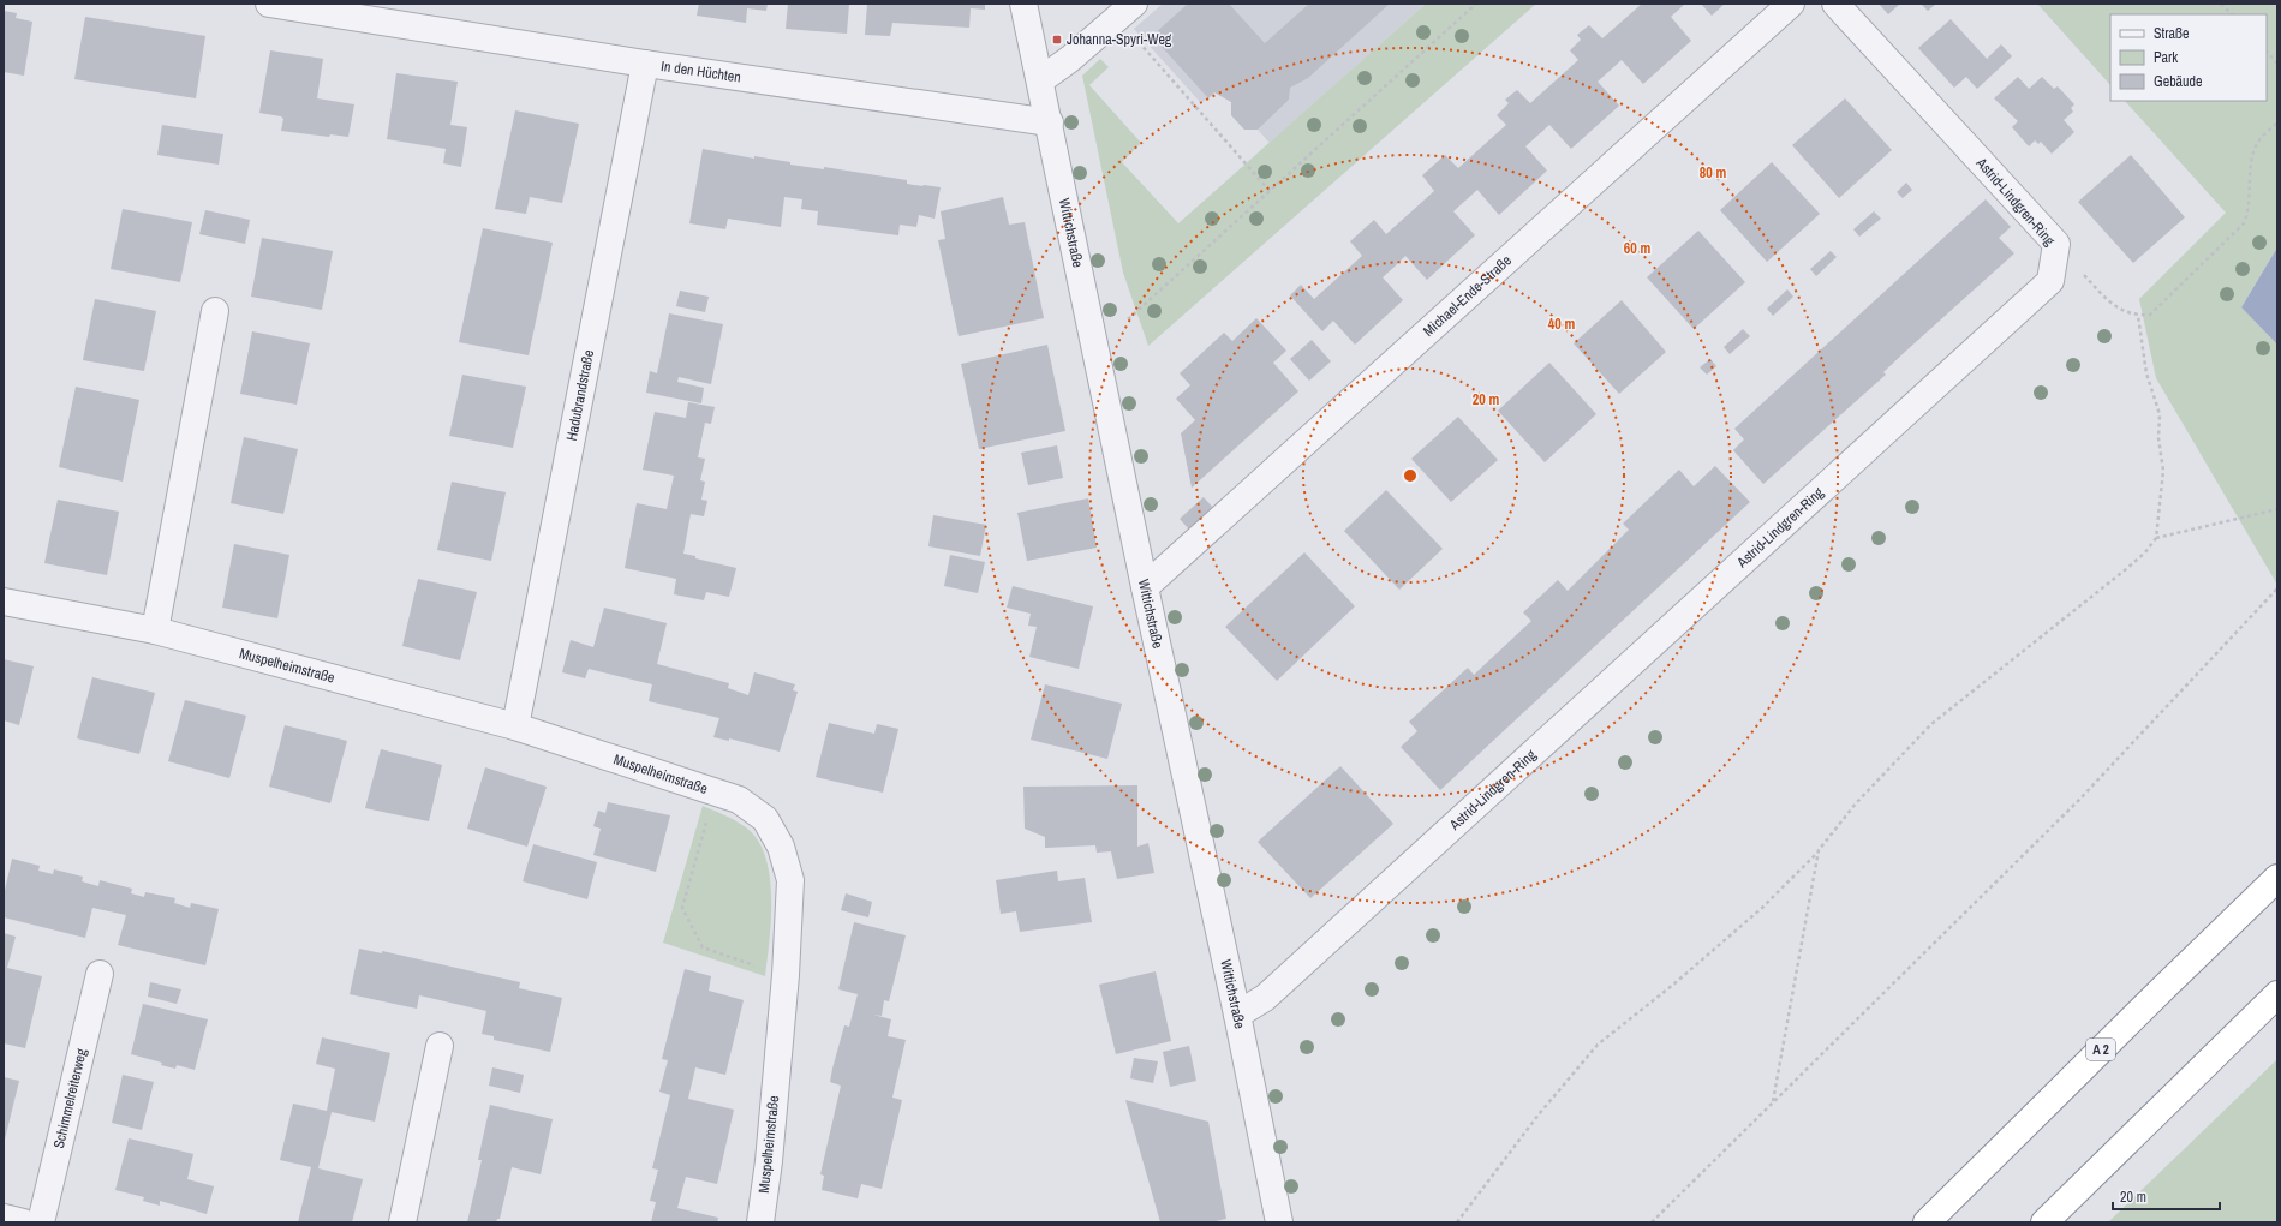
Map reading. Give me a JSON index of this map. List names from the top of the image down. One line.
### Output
{"streets":{"highway":["A 2"],"street":["In den Hüchten","Astrid-Lindgren-Ring","Wittichstraße","Michael-Ende-Straße","Hadubrandstraße","Muspelheimstraße","Schimmelreiterweg"]},"crossings":[["In den Hüchten","Wittichstraße"],["In den Hüchten","Hadubrandstraße"],["Astrid-Lindgren-Ring","Wittichstraße"],["Wittichstraße","Michael-Ende-Straße"],["Hadubrandstraße","Muspelheimstraße"]],"places":{"transit":["Johanna-Spyri-Weg"]},"legend":["Straße","Park","Gebäude"],"scale_bar":"20 m","rings":["80 m","60 m","40 m","20 m"]}
